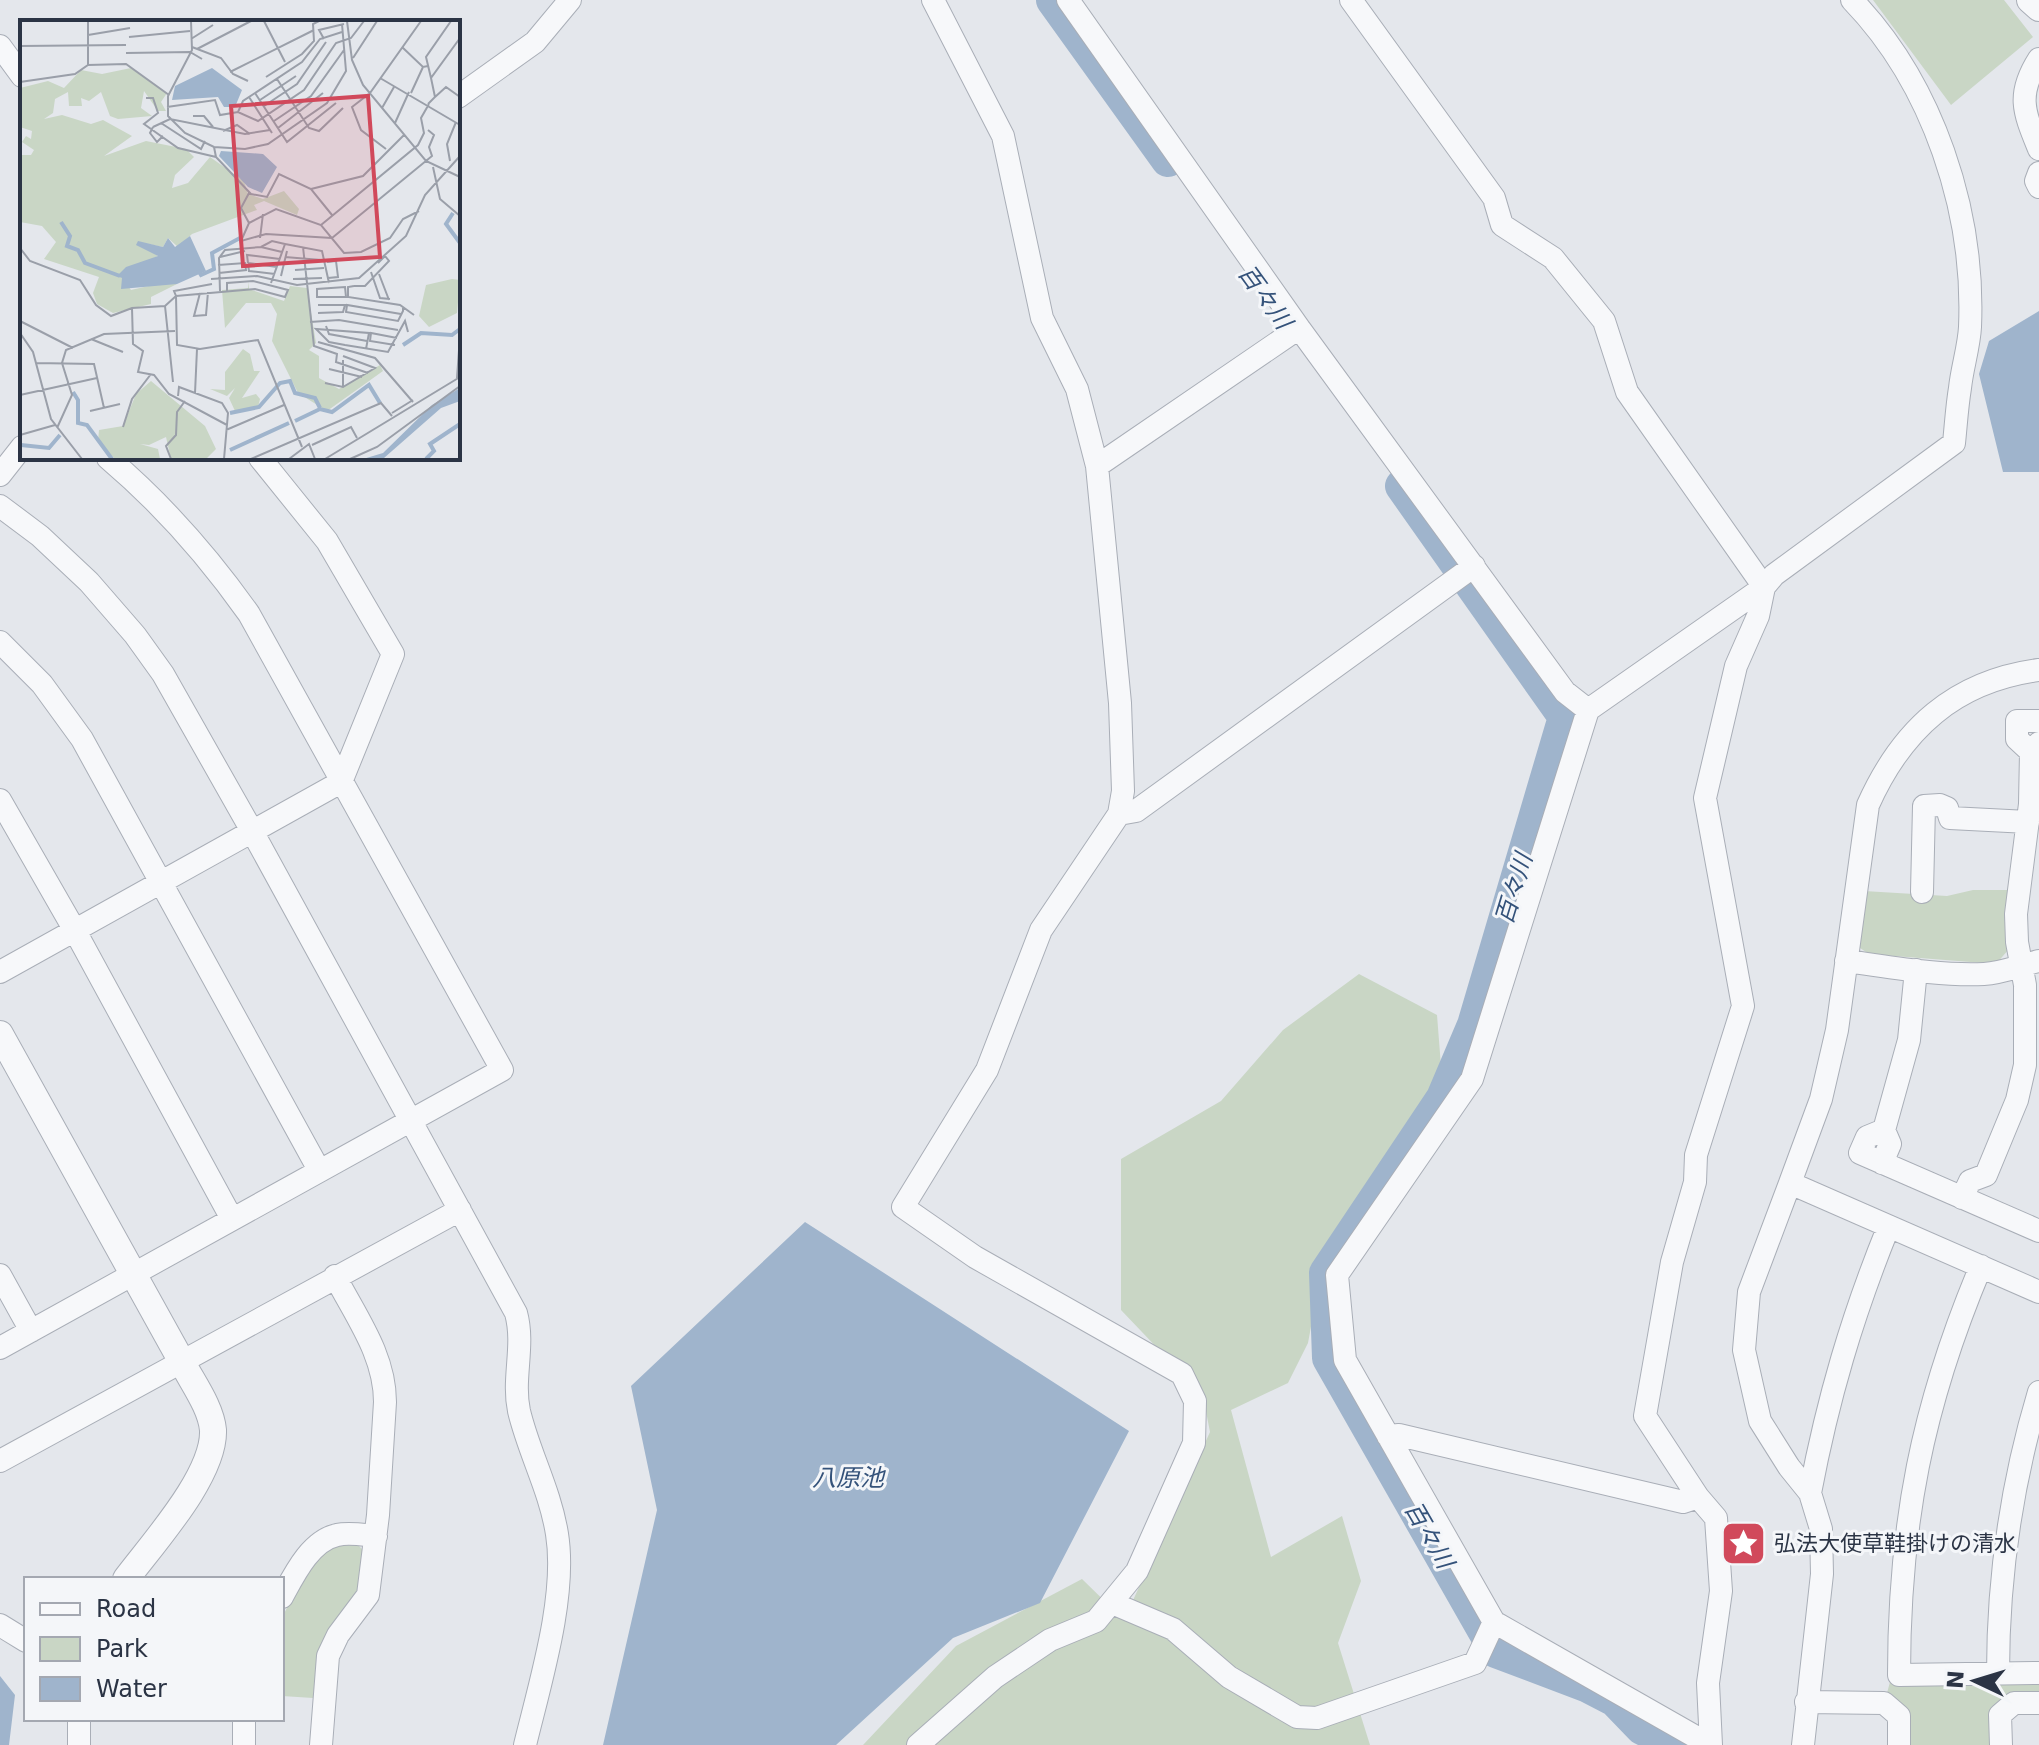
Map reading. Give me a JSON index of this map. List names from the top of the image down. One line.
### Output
{"water":["百々川","八原池"],"places":{"place":["弘法大使草鞋掛けの清水"]},"legend":["Road","Park","Water"],"north":"left"}
